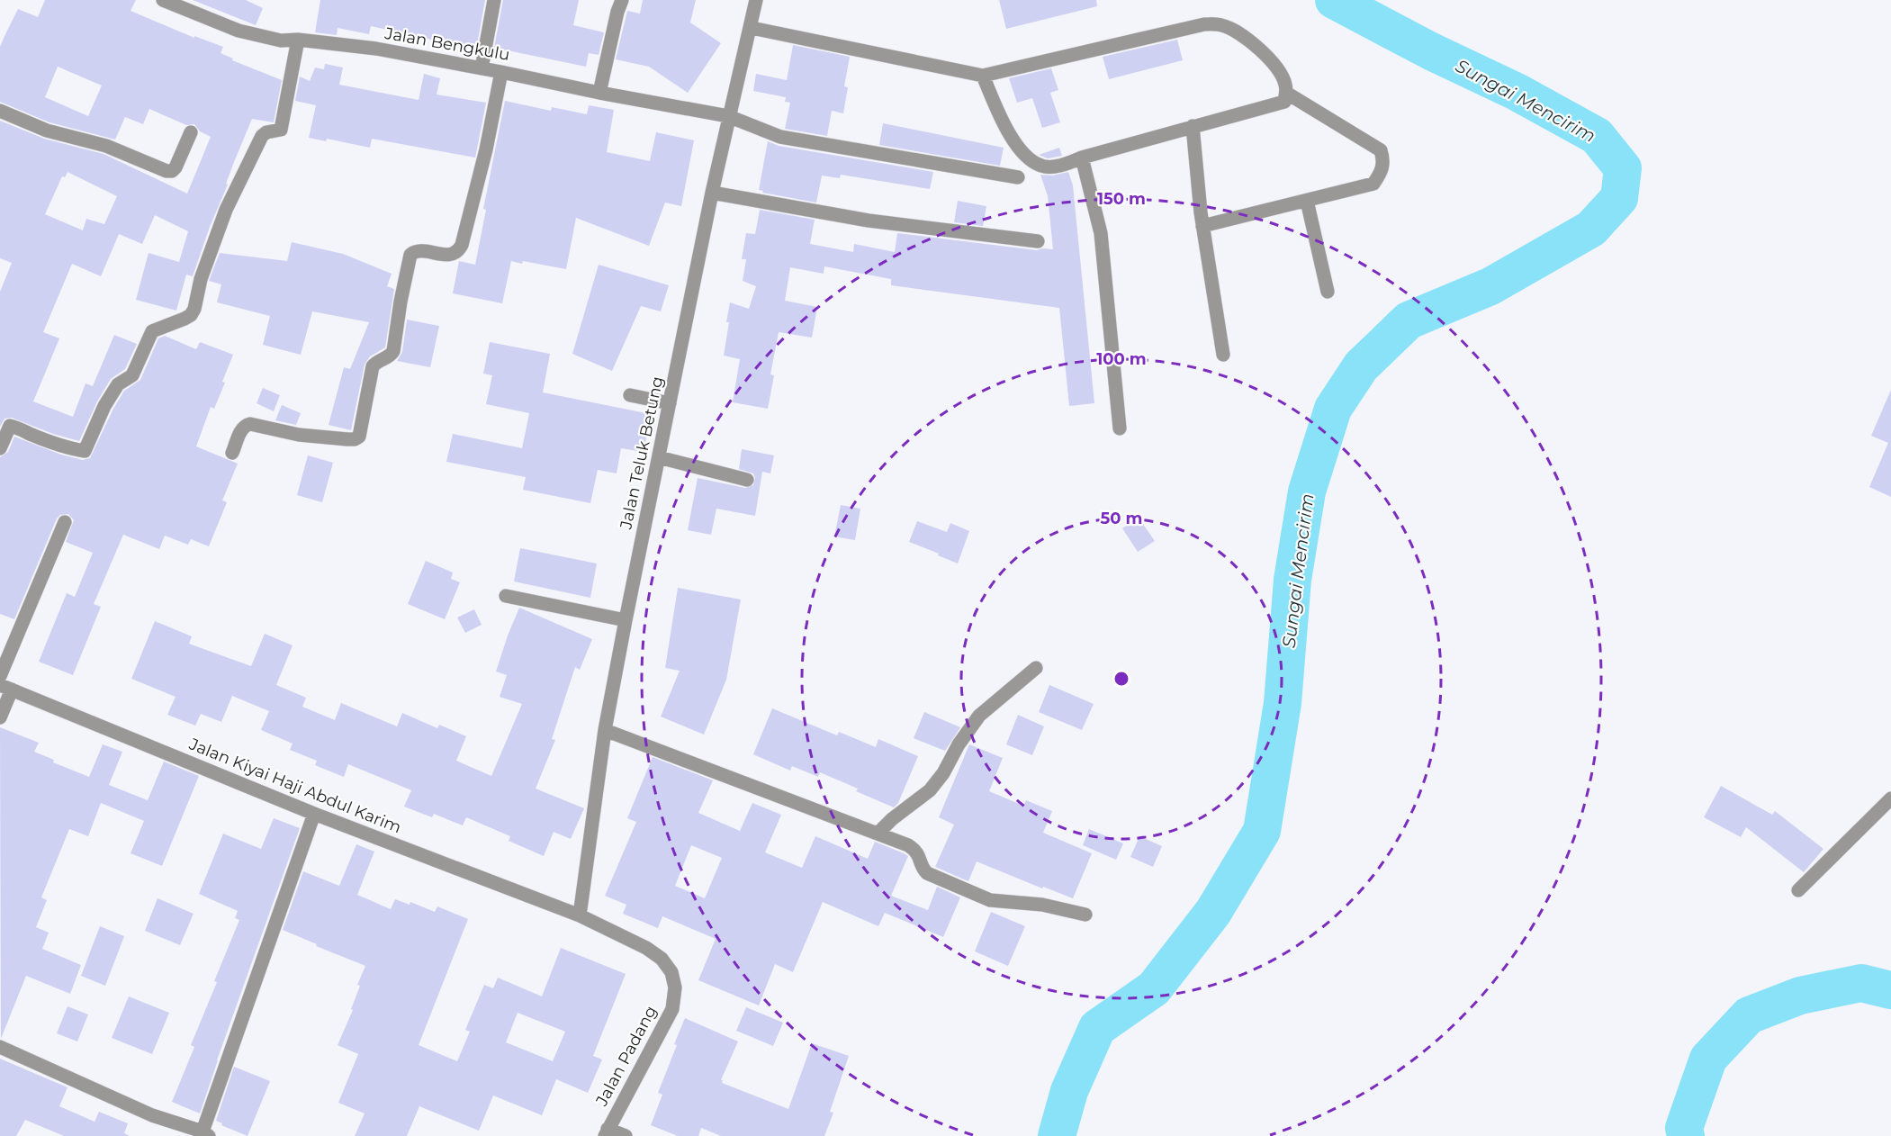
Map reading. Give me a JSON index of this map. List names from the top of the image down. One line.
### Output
{"streets":{"street":["Jalan Bengkulu","Jalan Teluk Betung","Jalan Kiyai Haji Abdul Karim","Jalan Padang"]},"crossings":[["Jalan Bengkulu","Jalan Teluk Betung"],["Jalan Teluk Betung","Jalan Kiyai Haji Abdul Karim"],["Jalan Teluk Betung","Jalan Padang"],["Jalan Kiyai Haji Abdul Karim","Jalan Padang"]],"water":["Sungai Mencirim"],"rings":["150 m","100 m","50 m"]}
